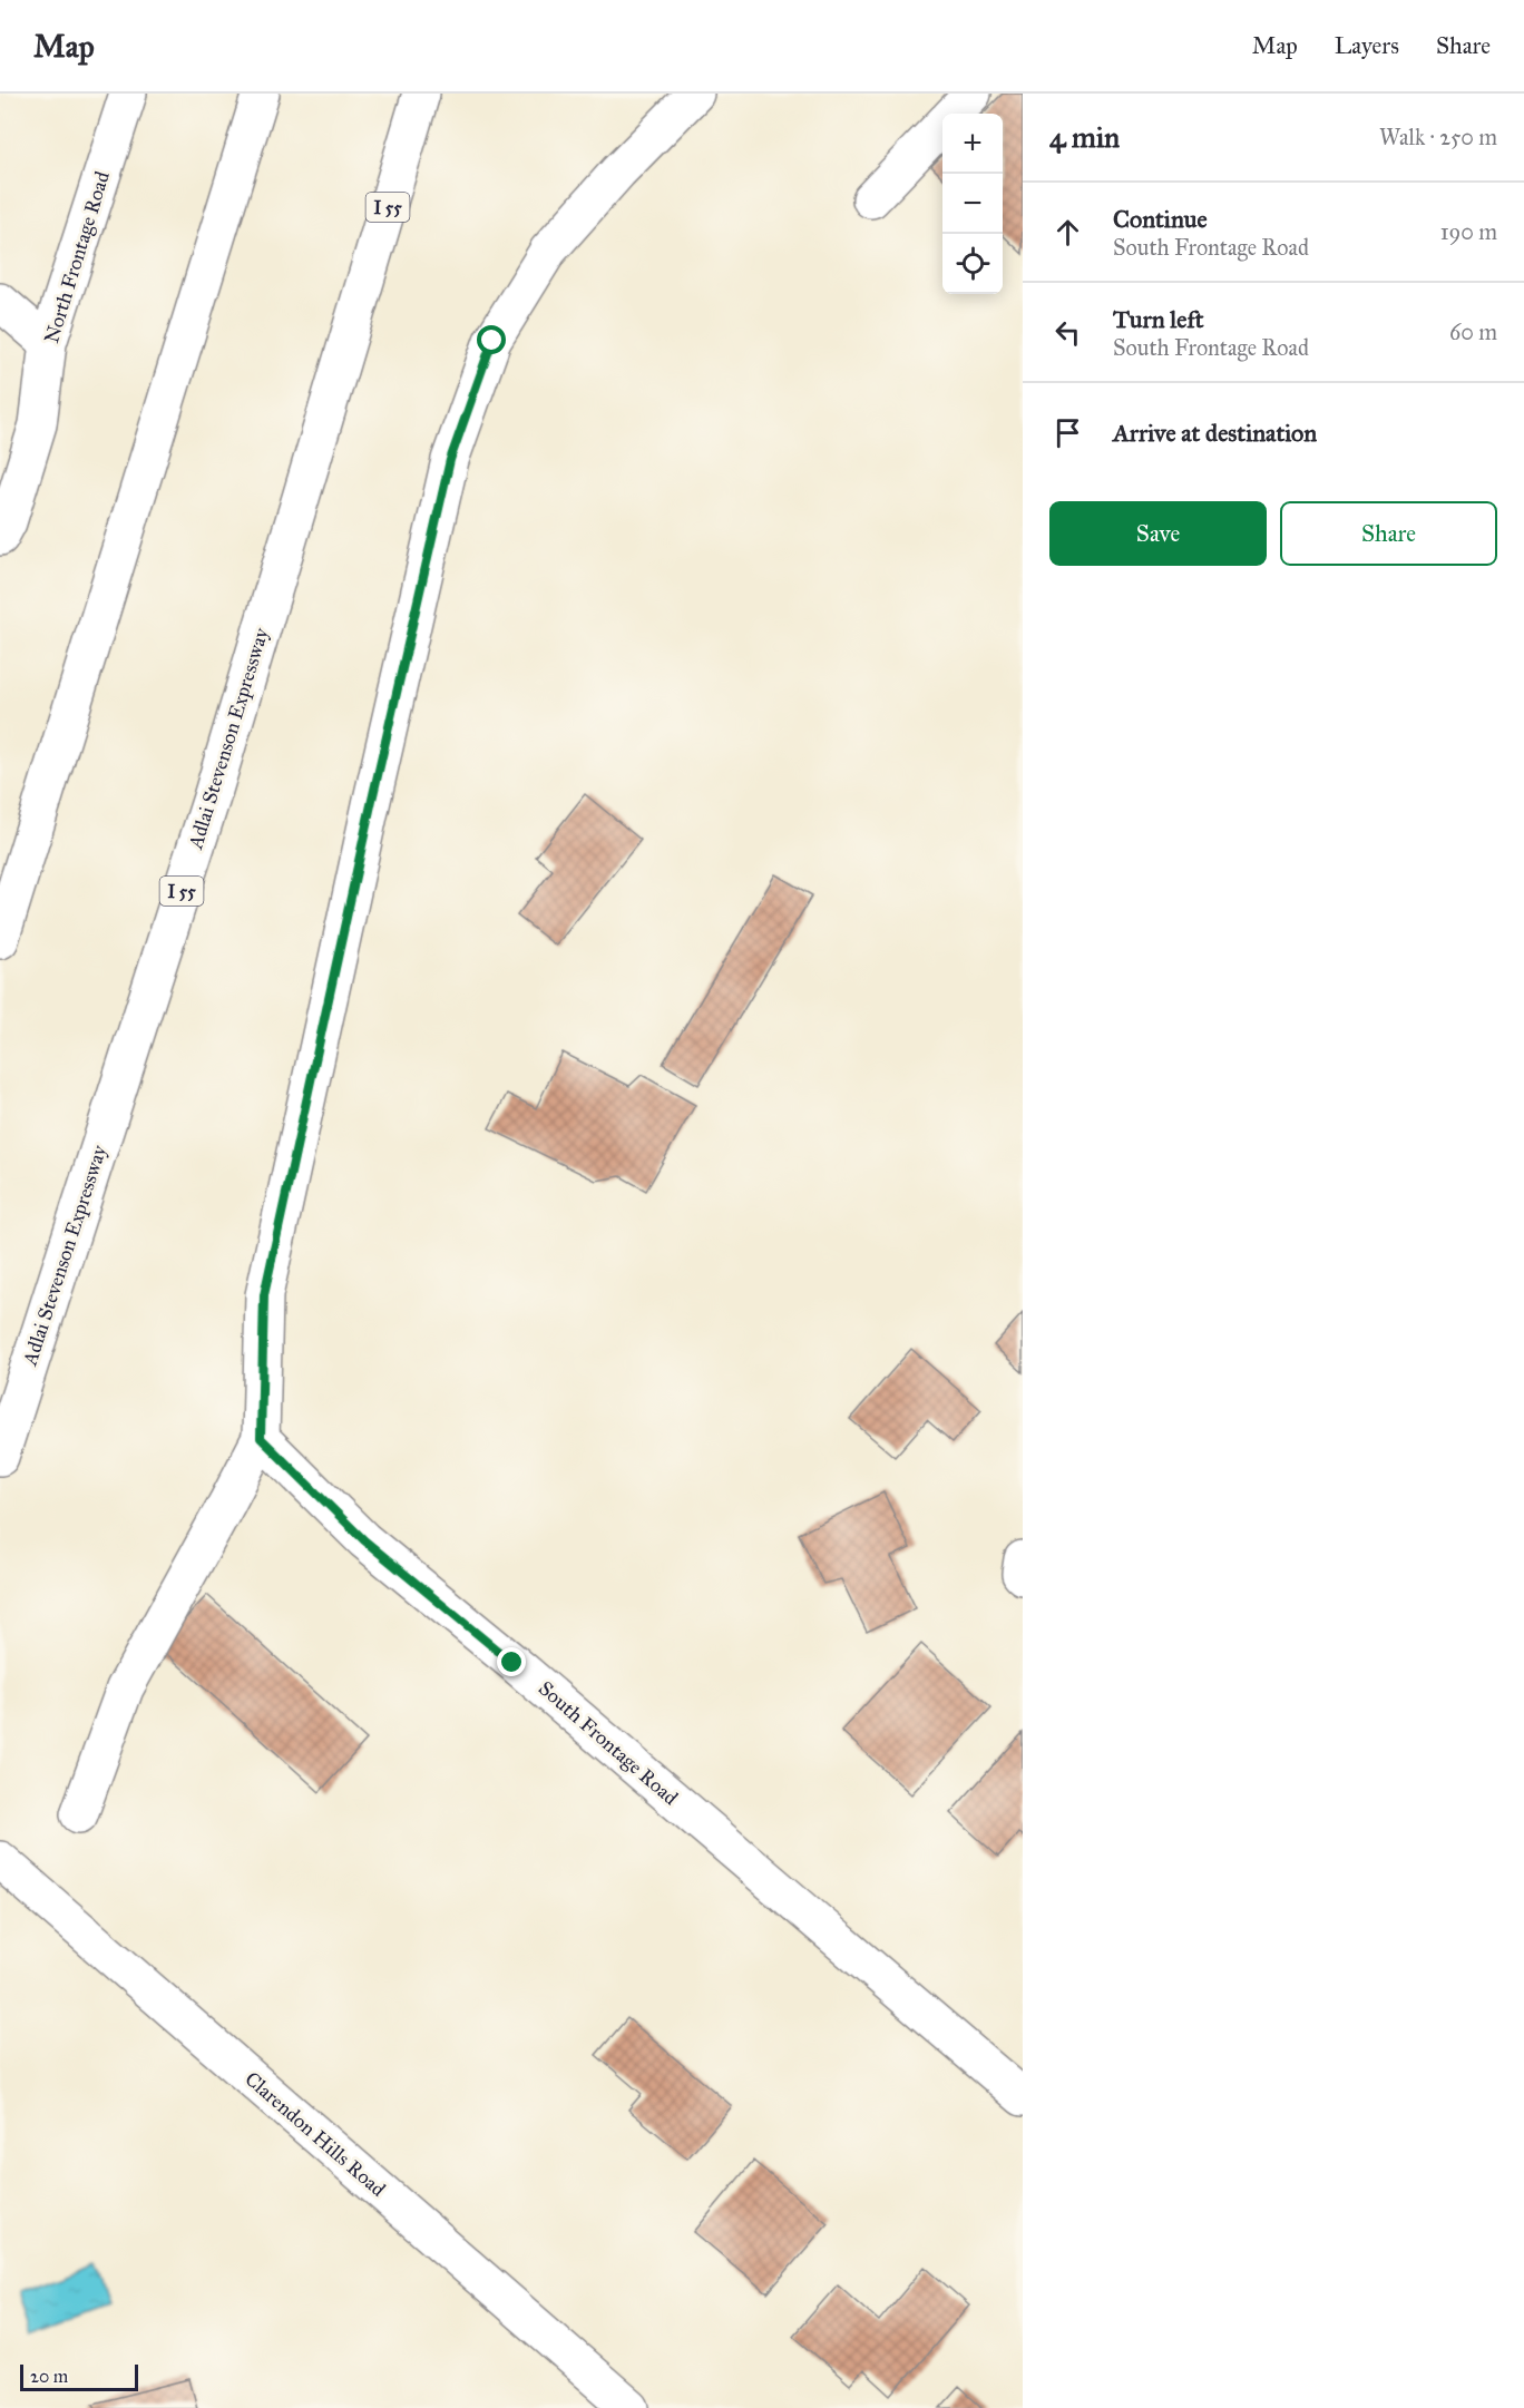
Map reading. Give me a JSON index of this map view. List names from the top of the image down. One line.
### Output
{"streets":{"main road":["I 55","North Frontage Road","Adlai Stevenson Expressway","South Frontage Road","Clarendon Hills Road"]},"scale_bar":"20 m","page":{"header":"Map","nav":["Map","Layers","Share"],"heading":["4 min","Walk · 250 m"],"map_buttons":["+","−"],"list":[["Continue","South Frontage Road","190 m"],["Turn left","South Frontage Road","60 m"],"Arrive at destination"],"buttons":["Save","Share"],"scale":"20 m"}}
